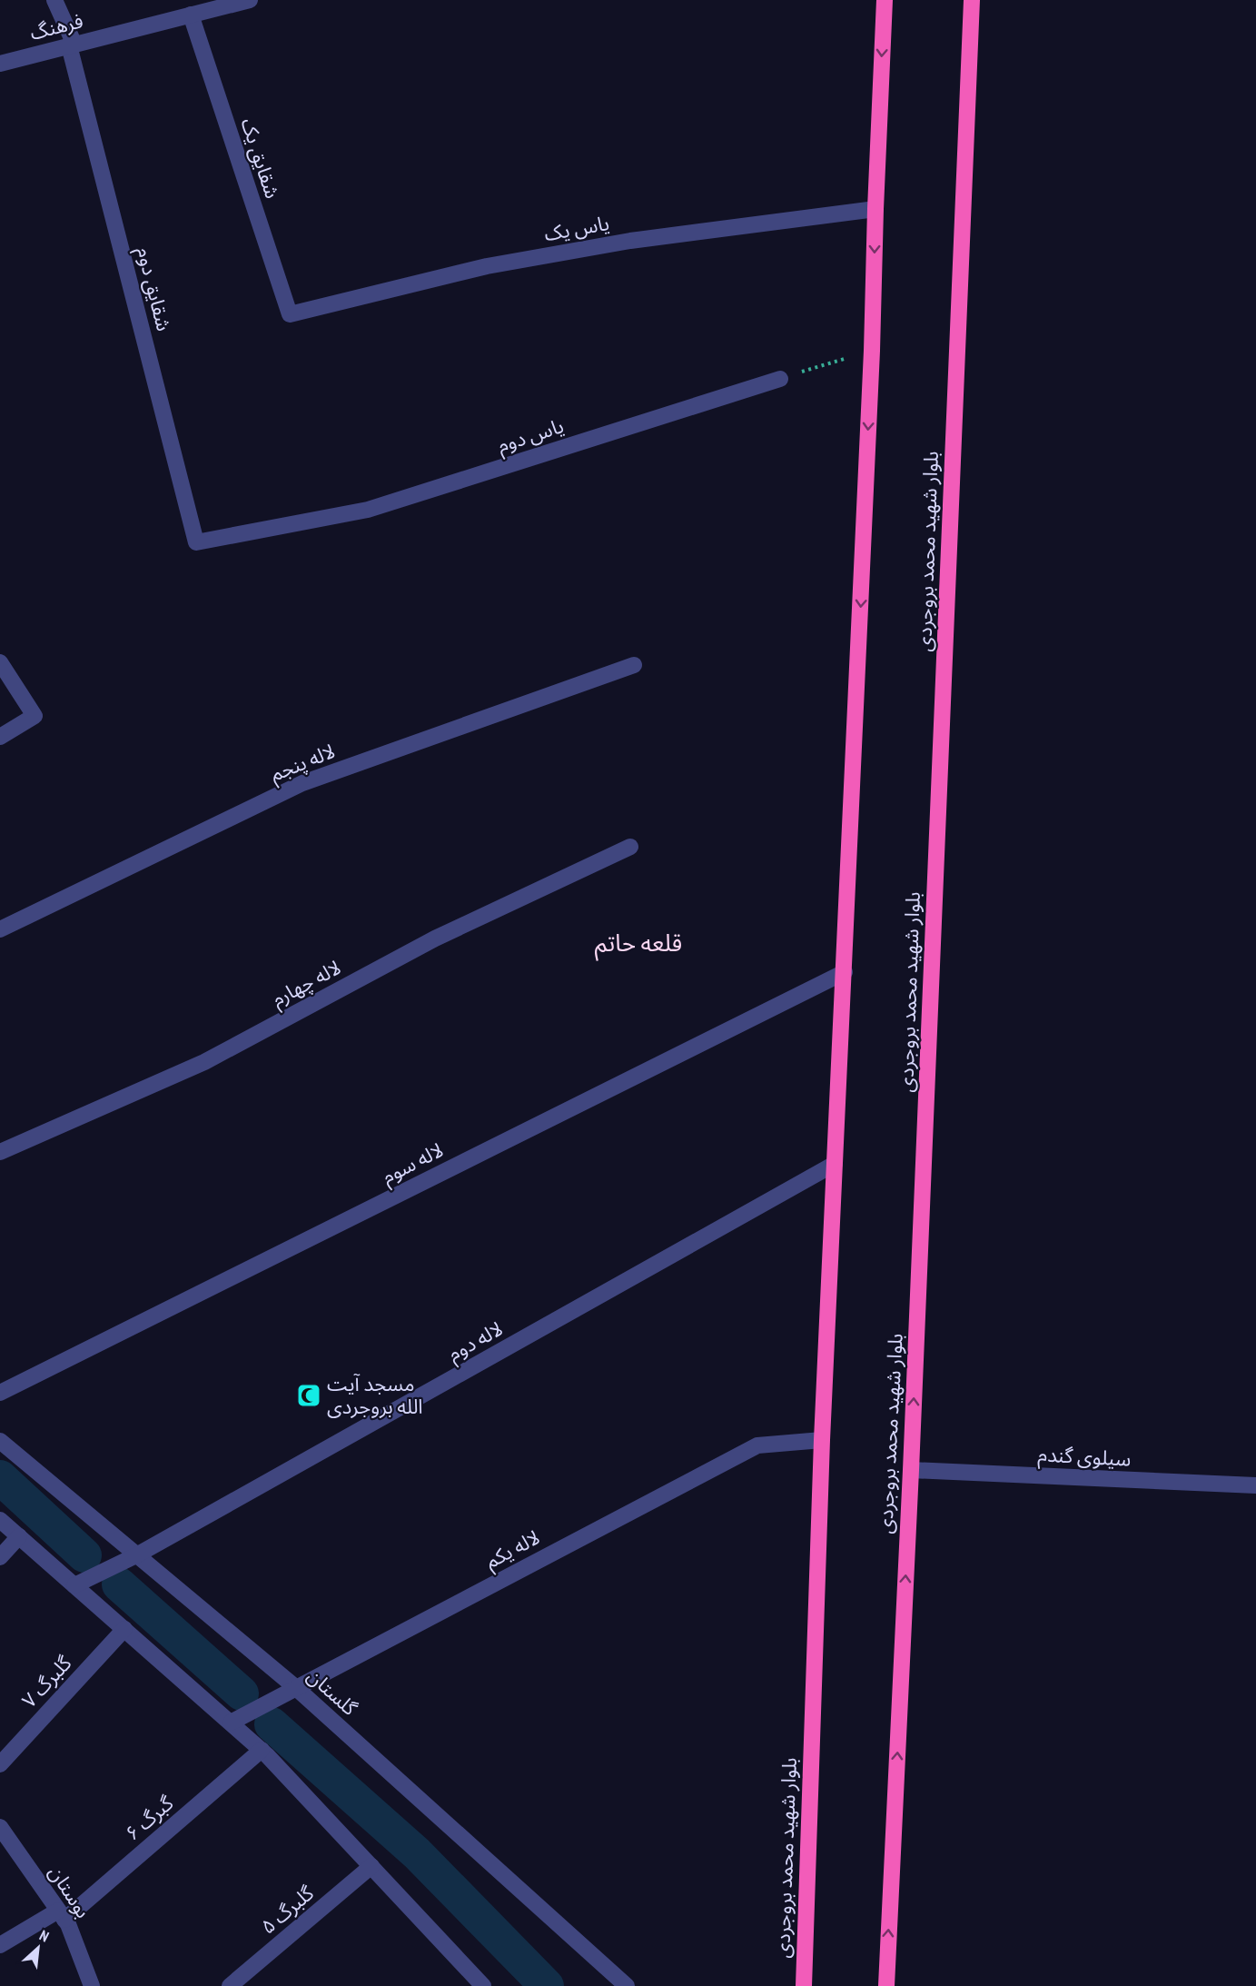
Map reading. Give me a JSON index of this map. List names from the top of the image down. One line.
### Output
{"streets":{"highway":["بلوار شهید محمد بروجردی"],"street":["فرهنگ","شقایق یک","یاس یک","شقایق دوم","یاس دوم","لاله پنجم","لاله چهارم","لاله سوم","لاله دوم","سیلوی گندم","لاله یکم","گلبرگ ۷","گلستان","گبرگ ۶","بوستان","گلبرگ ۵"]},"crossings":[["فرهنگ","شقایق یک"],["فرهنگ","شقایق دوم"],["شقایق یک","یاس یک"],["یاس یک","بلوار شهید محمد بروجردی"],["شقایق دوم","یاس دوم"],["بلوار شهید محمد بروجردی","لاله سوم"],["بلوار شهید محمد بروجردی","لاله دوم"],["بلوار شهید محمد بروجردی","سیلوی گندم"],["بلوار شهید محمد بروجردی","لاله یکم"],["لاله دوم","گلستان"],["لاله یکم","گلستان"],["گبرگ ۶","بوستان"]],"districts":["قلعه حاتم"],"places":{"mosque":["مسجد آیت الله بروجردی"]},"north":"top right"}
